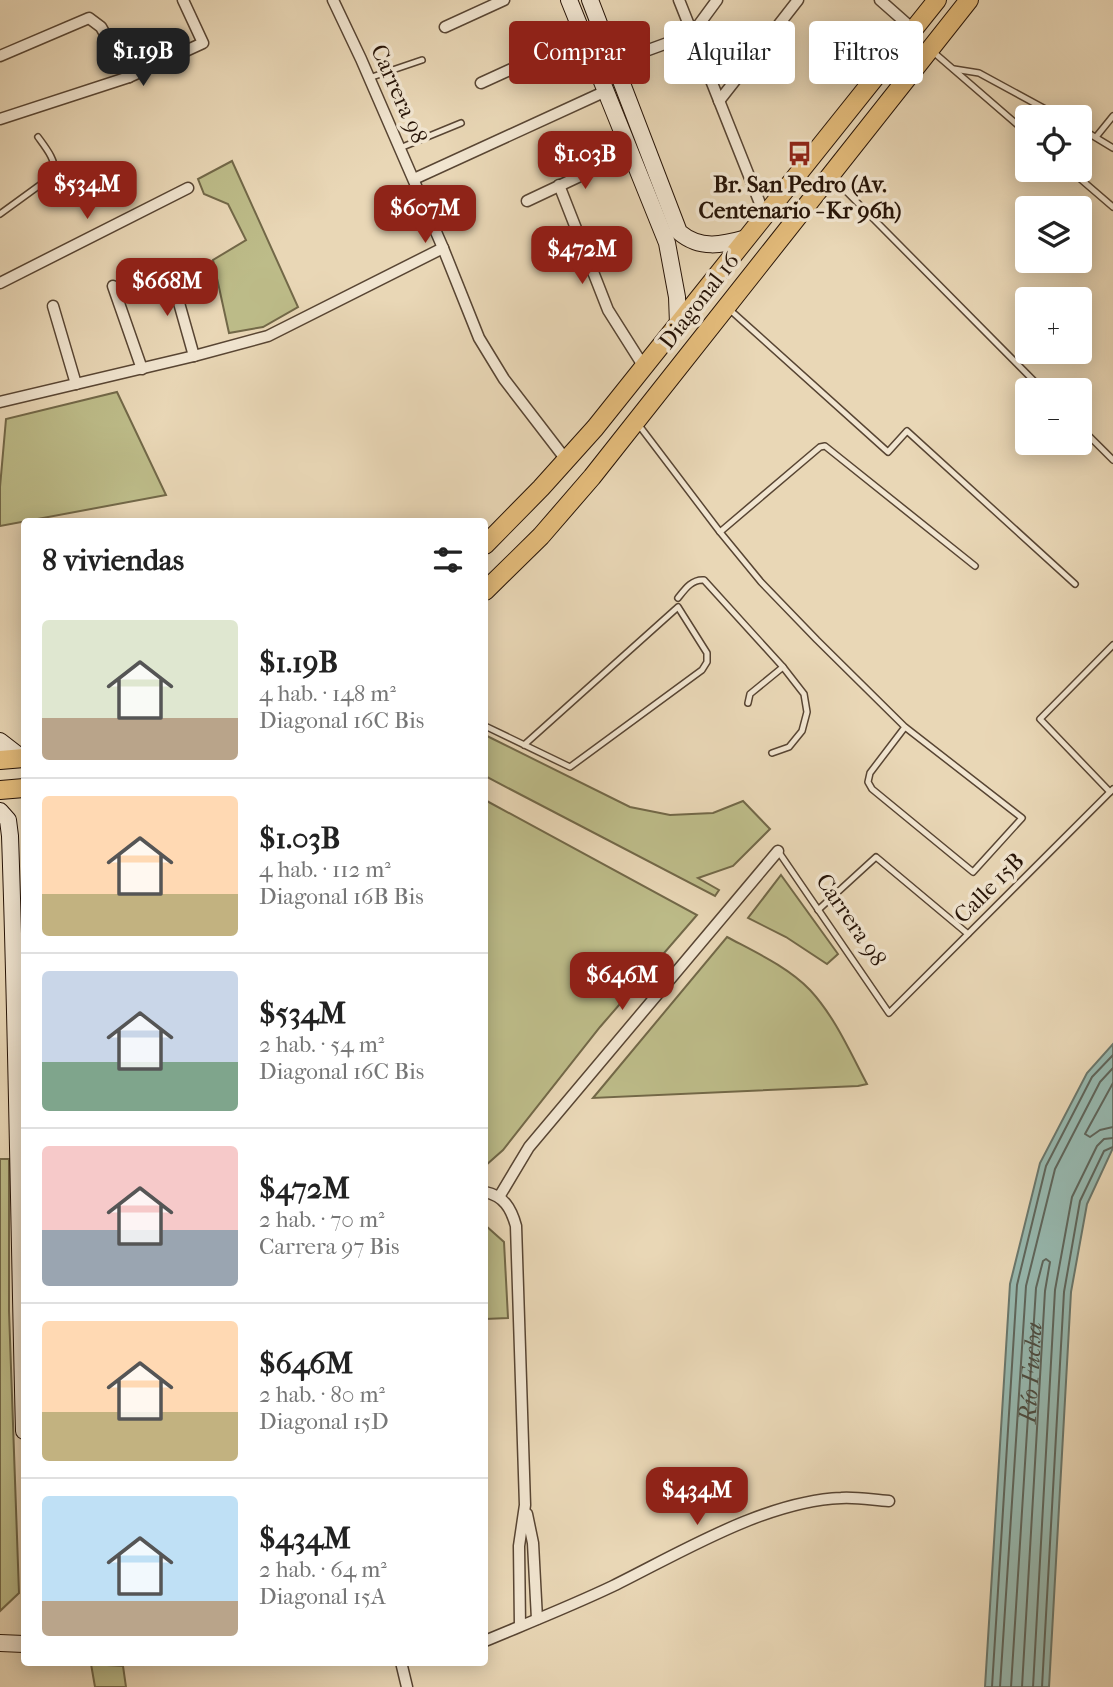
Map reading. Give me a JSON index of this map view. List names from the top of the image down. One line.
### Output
{"streets":{"main road":["Diagonal 16"],"street":["Carrera 98"],"lane":["Calle 15B"]},"crossings":[["Carrera 98","Diagonal 16"],["Carrera 98","Calle 15B"]],"water":["Río Fucha"],"places":{"bus stop":["Br. San Pedro (Av. Centenario - Kr 96h)"]},"page":{"chip":["Comprar","Alquilar","Filtros"],"price":["$1.19B","$1.03B","$534M","$607M","$472M","$668M","$646M","$434M"],"map_buttons":["+","−"],"heading":"8 viviendas","list":[{"name":"$1.19B","note":"4 hab. · 148 m² · Diagonal 16C Bis"},{"name":"$1.03B","note":"4 hab. · 112 m² · Diagonal 16B Bis"},{"name":"$534M","note":"2 hab. · 54 m² · Diagonal 16C Bis"},{"name":"$472M","note":"2 hab. · 70 m² · Carrera 97 Bis"},{"name":"$646M","note":"2 hab. · 80 m² · Diagonal 15D"},{"name":"$434M","note":"2 hab. · 64 m² · Diagonal 15A"}]}}
